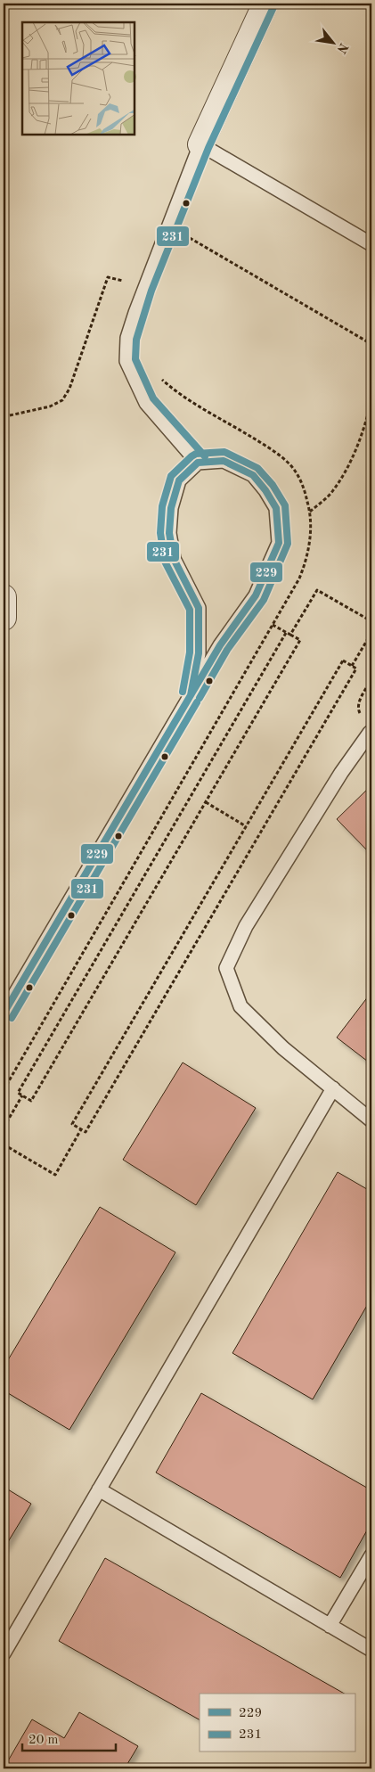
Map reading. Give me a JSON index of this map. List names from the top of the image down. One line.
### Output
{"lines":["transit line 231","transit line 229"],"legend":["229","231"],"scale_bar":"20 m","north":"bottom right"}
